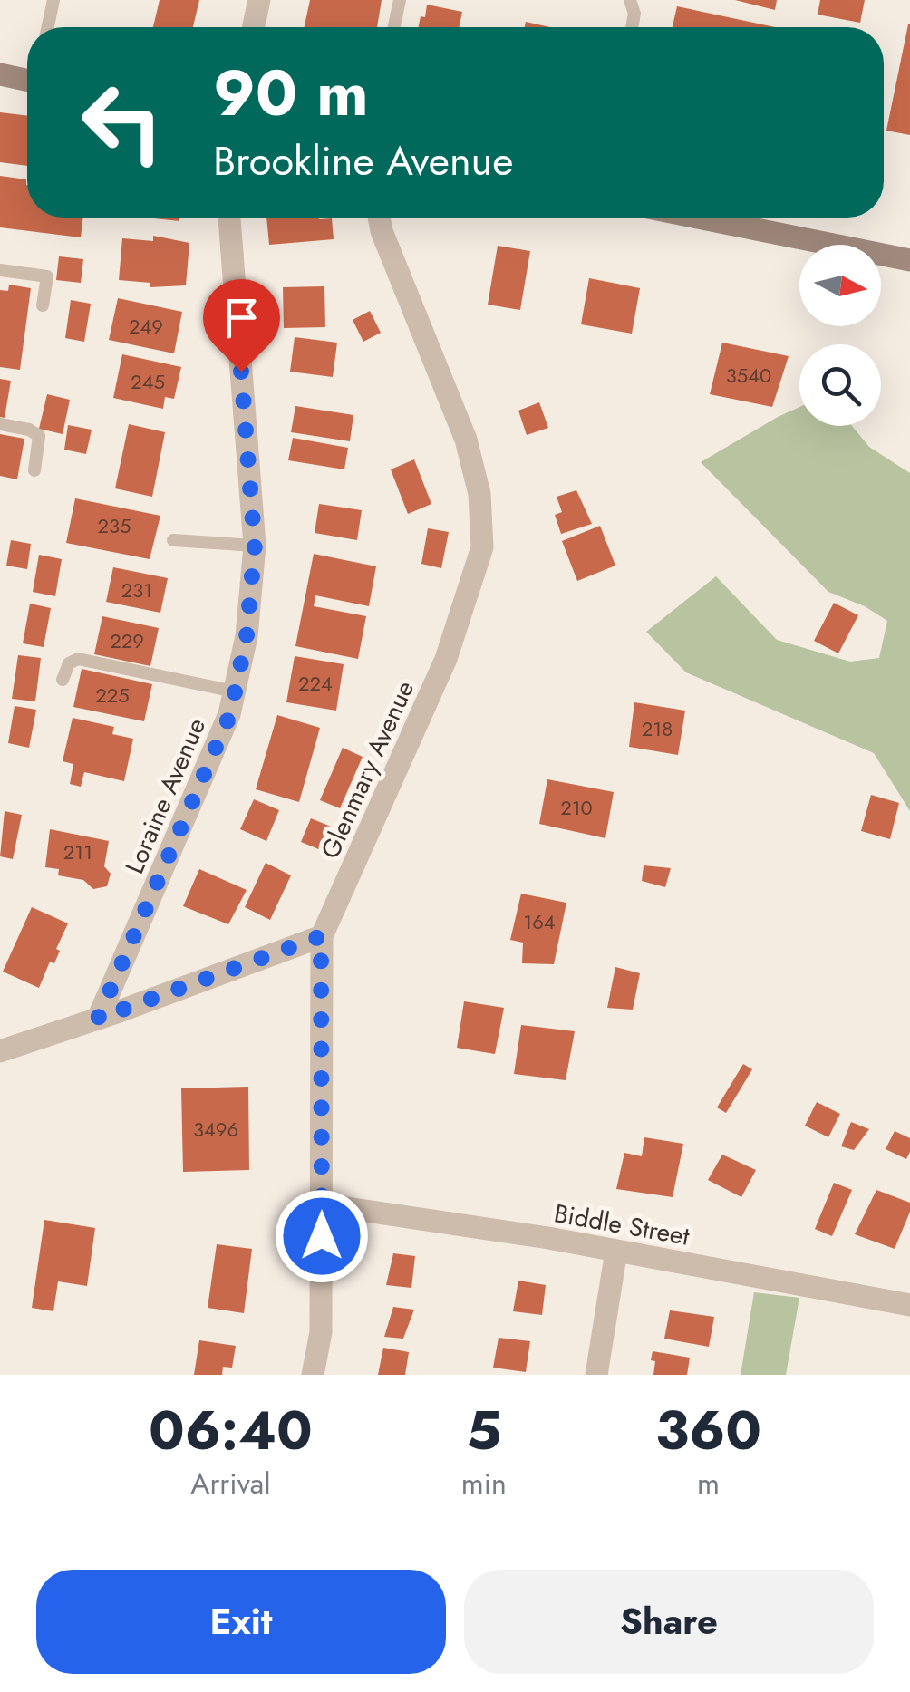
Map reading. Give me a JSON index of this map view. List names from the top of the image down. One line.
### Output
{"streets":{"street":["Glenmary Avenue","Loraine Avenue","Biddle Street"]},"crossings":[["Glenmary Avenue","Biddle Street"]],"house_numbers":["249","3540","245","235","231","229","224","225","218","210","211","164","3496"],"north":"right","page":{"turn":["90 m","Brookline Avenue"],"eta":["06:40","Arrival","5","min","360","m"],"buttons":["Exit","Share"]}}
